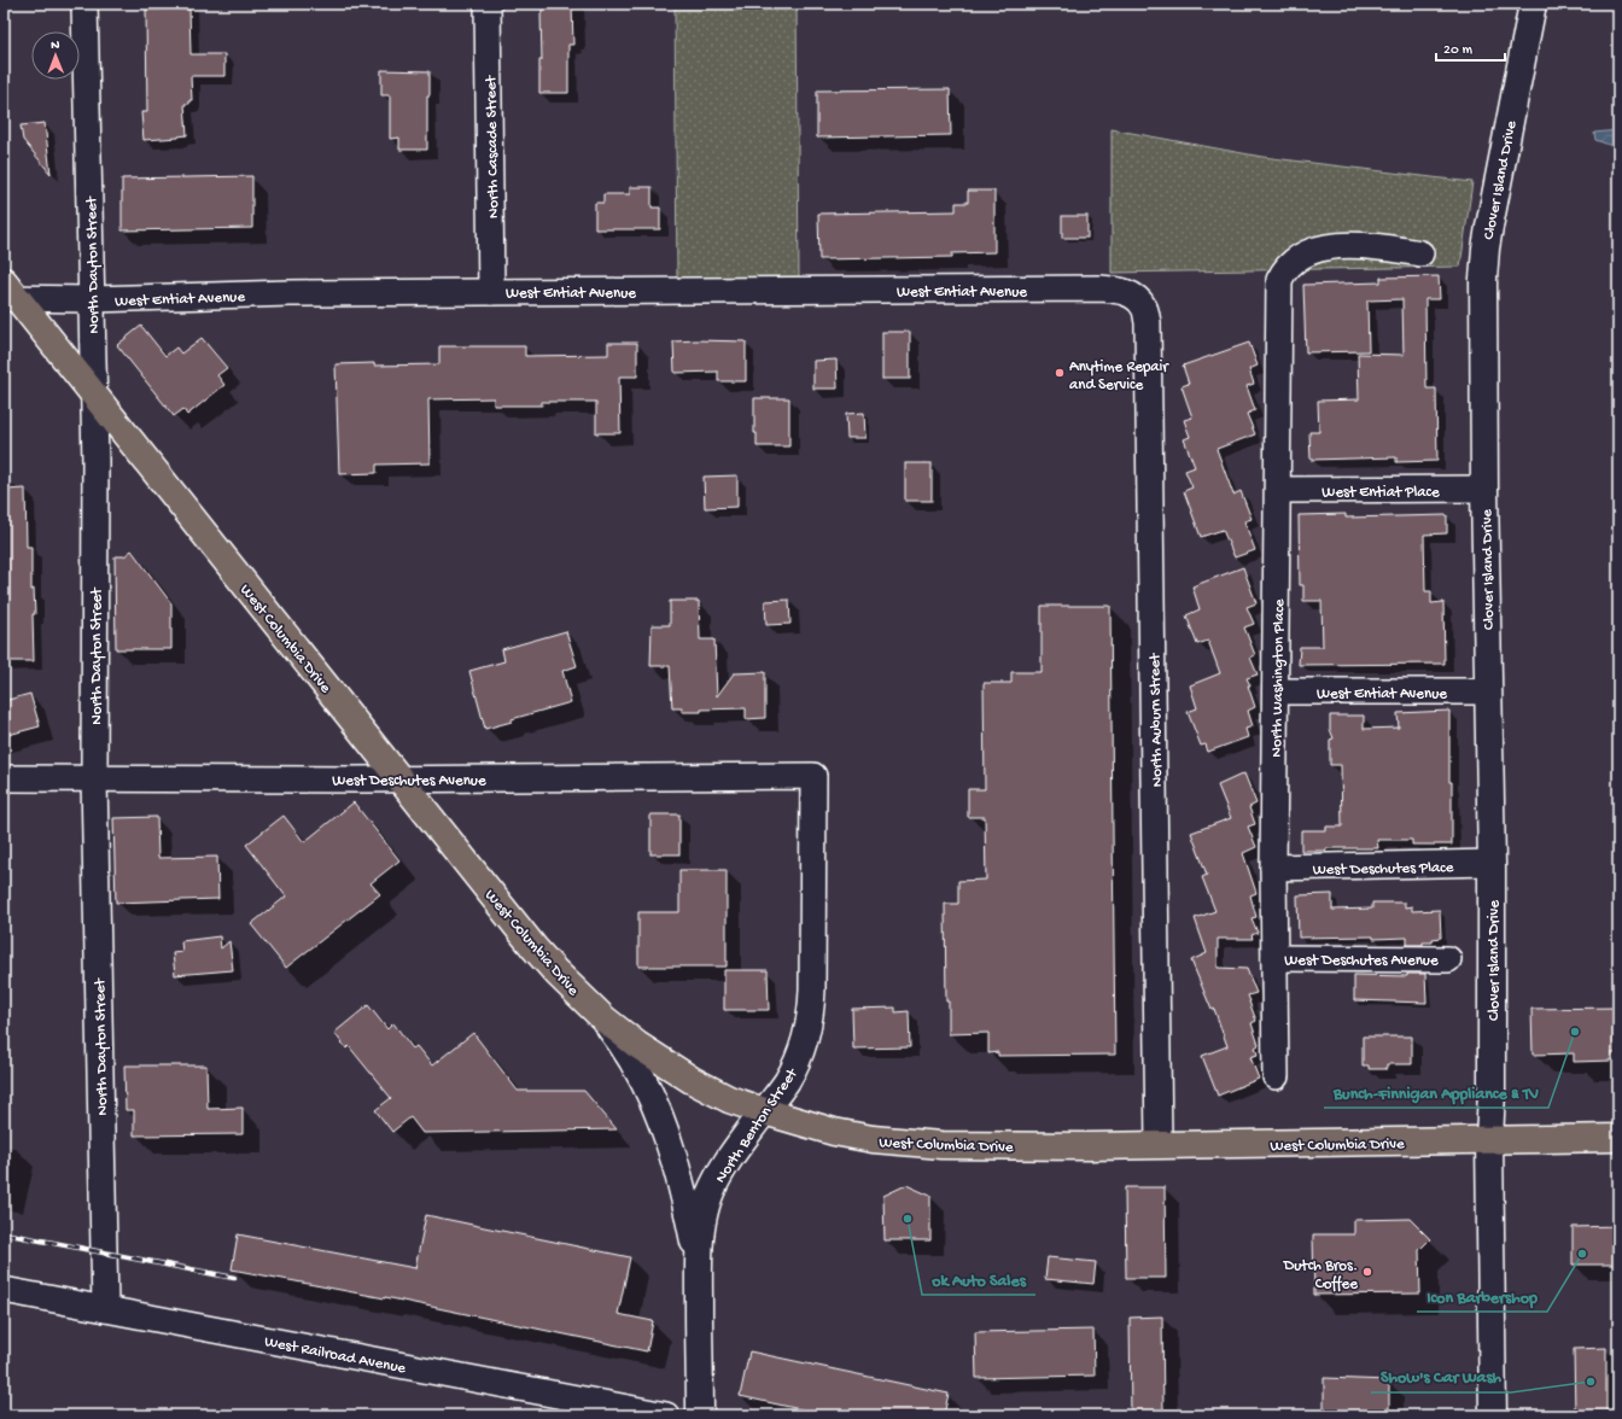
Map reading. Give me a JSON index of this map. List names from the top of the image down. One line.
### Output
{"streets":{"main road":["West Columbia Drive"],"street":["North Cascade Street","Clover Island Drive","North Dayton Street","West Entiat Avenue","West Entiat Place","North Washington Place","North Auburn Street","West Deschutes Avenue","West Deschutes Place","North Benton Street","West Railroad Avenue"]},"crossings":[["North Cascade Street","West Entiat Avenue"],["Clover Island Drive","West Entiat Avenue"],["Clover Island Drive","West Entiat Place"],["Clover Island Drive","West Columbia Drive"],["Clover Island Drive","West Deschutes Place"],["North Dayton Street","West Entiat Avenue"],["North Dayton Street","West Columbia Drive"],["North Dayton Street","West Deschutes Avenue"],["North Dayton Street","West Railroad Avenue"],["West Entiat Avenue","West Columbia Drive"],["West Entiat Avenue","North Washington Place"],["West Entiat Avenue","North Auburn Street"],["West Entiat Place","North Washington Place"],["West Columbia Drive","North Auburn Street"],["West Columbia Drive","West Deschutes Avenue"],["West Columbia Drive","North Benton Street"],["North Washington Place","West Deschutes Avenue"],["North Washington Place","West Deschutes Place"],["West Deschutes Avenue","North Benton Street"]],"places":["Anytime Repair and Service","Bunch-Finnigan Appliance & TV","ok Auto Sales","Icon Barbershop","Dutch Bros. Coffee","Show's Car Wash"],"scale_bar":"20 m","north":"top"}
